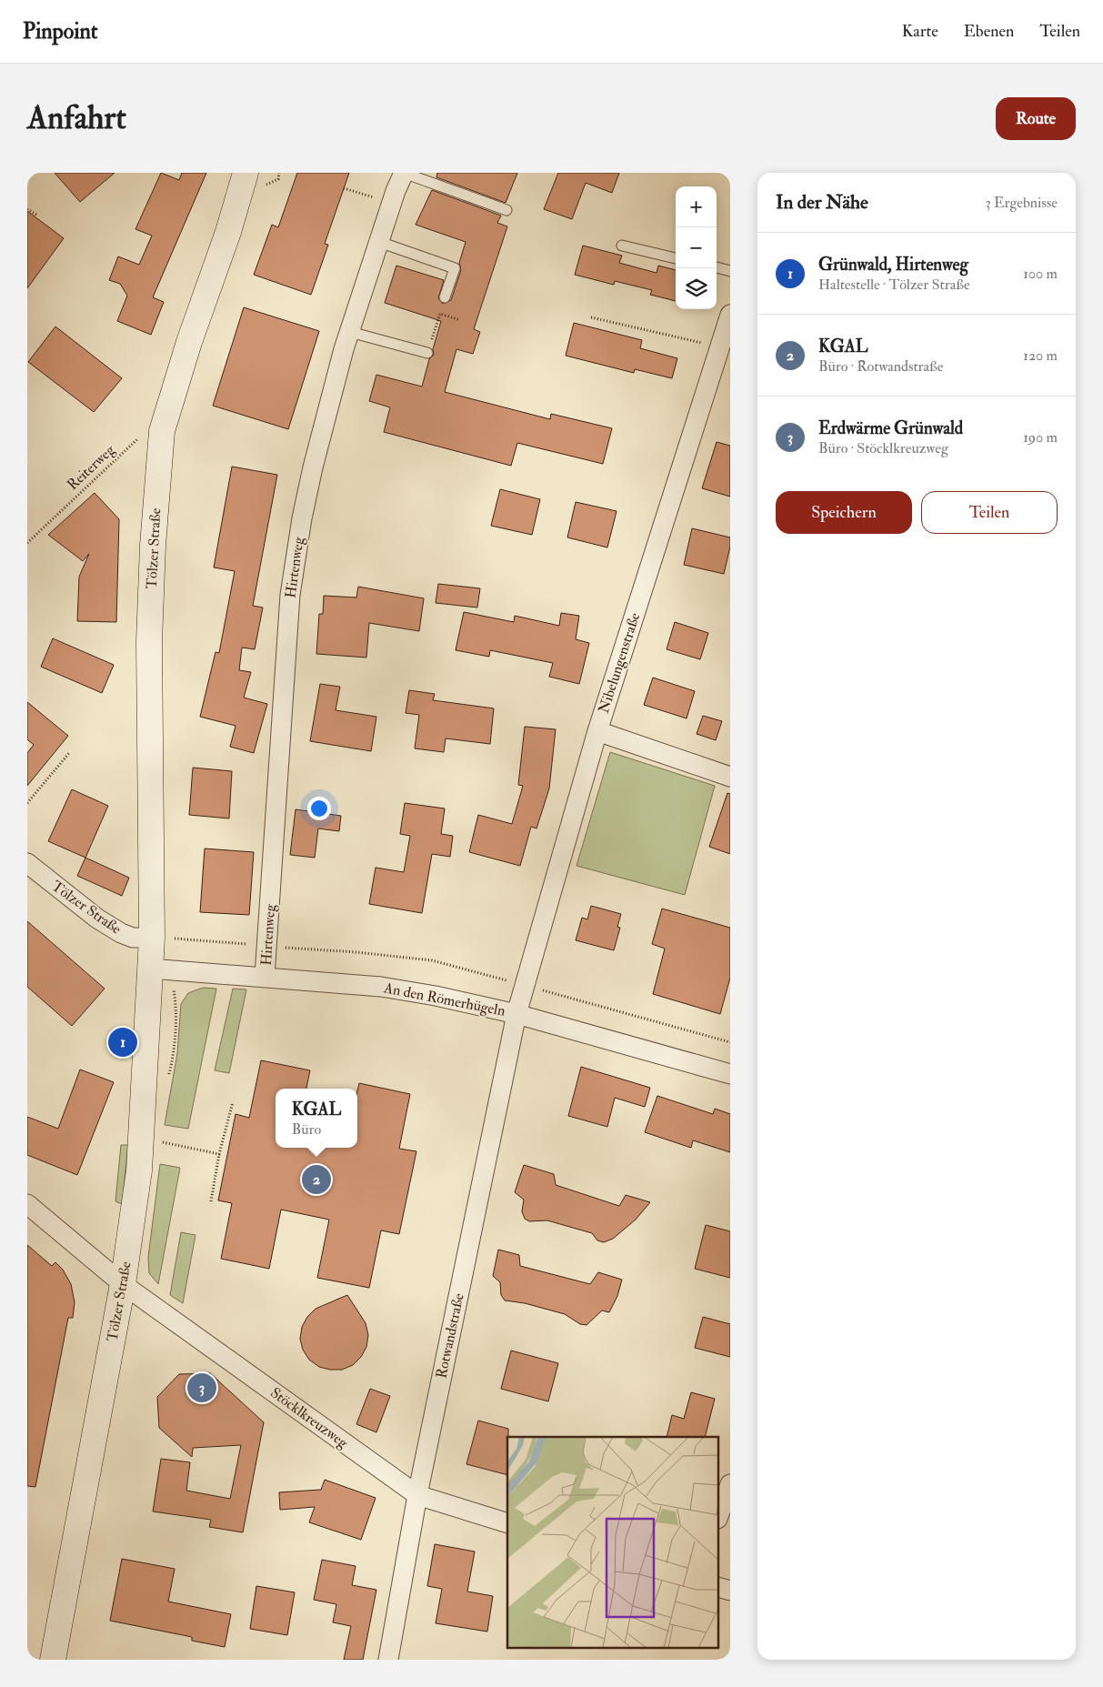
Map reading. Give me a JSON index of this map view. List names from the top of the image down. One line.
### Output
{"streets":{"main road":["Tölzer Straße"],"street":["Hirtenweg","Nibelungenstraße","An den Römerhügeln","Rotwandstraße","Stöcklkreuzweg"],"path":["Reiterweg"]},"crossings":[["Reiterweg","Tölzer Straße"],["Tölzer Straße","An den Römerhügeln"],["Tölzer Straße","Stöcklkreuzweg"],["Hirtenweg","An den Römerhügeln"],["Nibelungenstraße","An den Römerhügeln"],["Nibelungenstraße","Rotwandstraße"],["An den Römerhügeln","Rotwandstraße"],["Rotwandstraße","Stöcklkreuzweg"]],"page":{"header":"Pinpoint","nav":["Karte","Ebenen","Teilen"],"buttons":["Route",["Speichern","Teilen"]],"title":"Anfahrt","heading":["In der Nähe","3 Ergebnisse"],"map_buttons":["+","−"],"list":[{"mark":"1","name":"Grünwald, Hirtenweg","note":"Haltestelle · Tölzer Straße","value":"100 m"},{"mark":"2","name":"KGAL","note":"Büro · Rotwandstraße","value":"120 m"},{"mark":"3","name":"Erdwärme Grünwald","note":"Büro · Stöcklkreuzweg","value":"190 m"}],"pins":["1","2","3"],"popup":["KGAL","Büro"]}}
